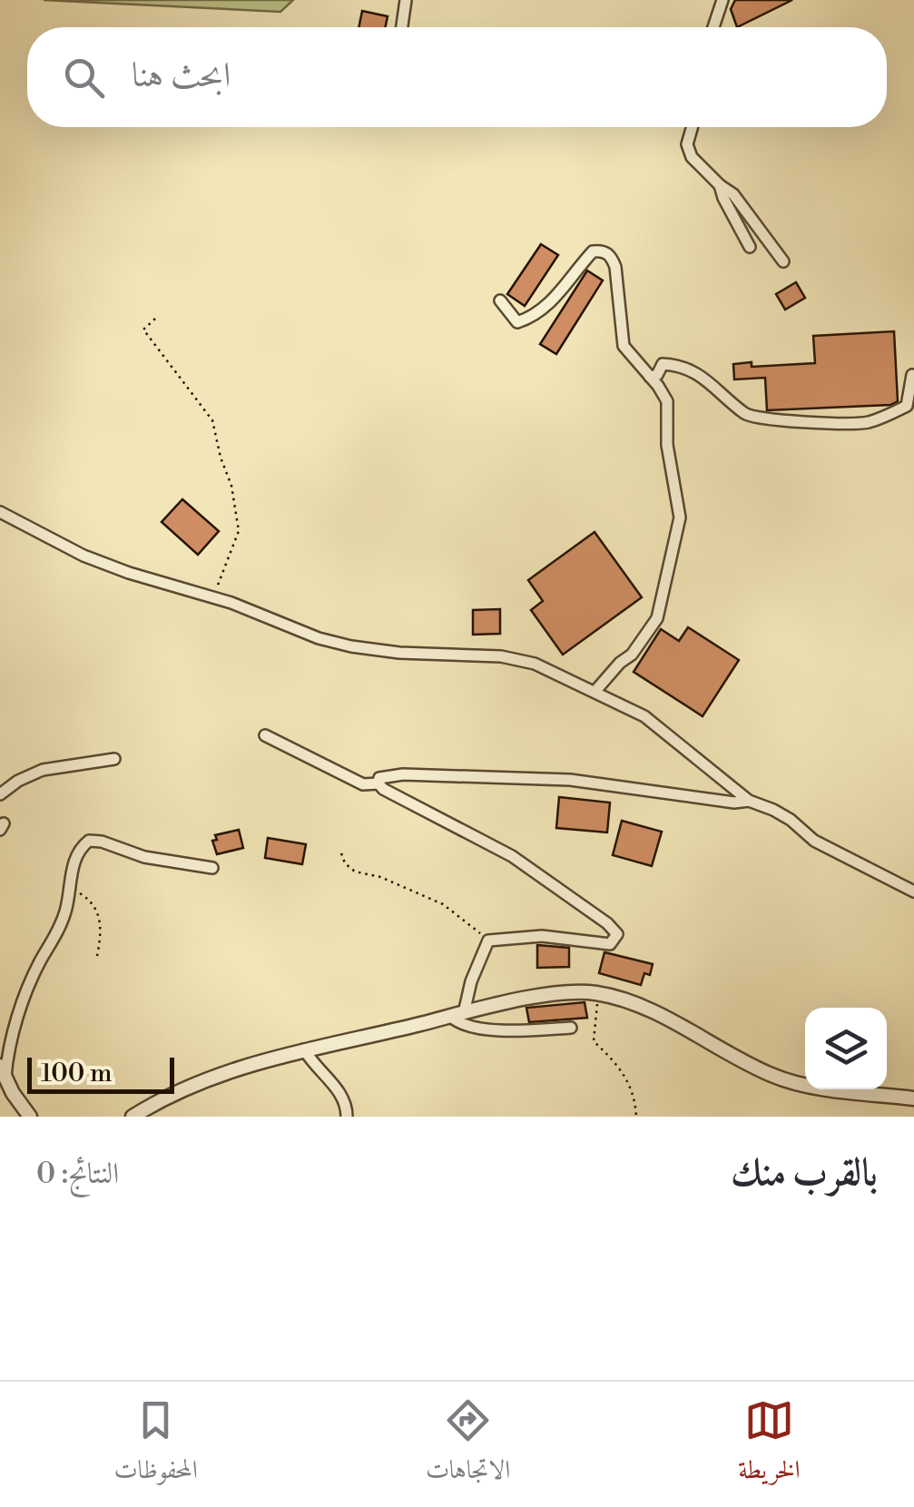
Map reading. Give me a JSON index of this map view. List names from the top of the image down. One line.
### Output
{"scale_bar":"100 m","page":{"search":"ابحث هنا","scale":"100 m","heading":["بالقرب منك","النتائج: 0"],"nav":["الخريطة","الاتجاهات","المحفوظات"]}}
